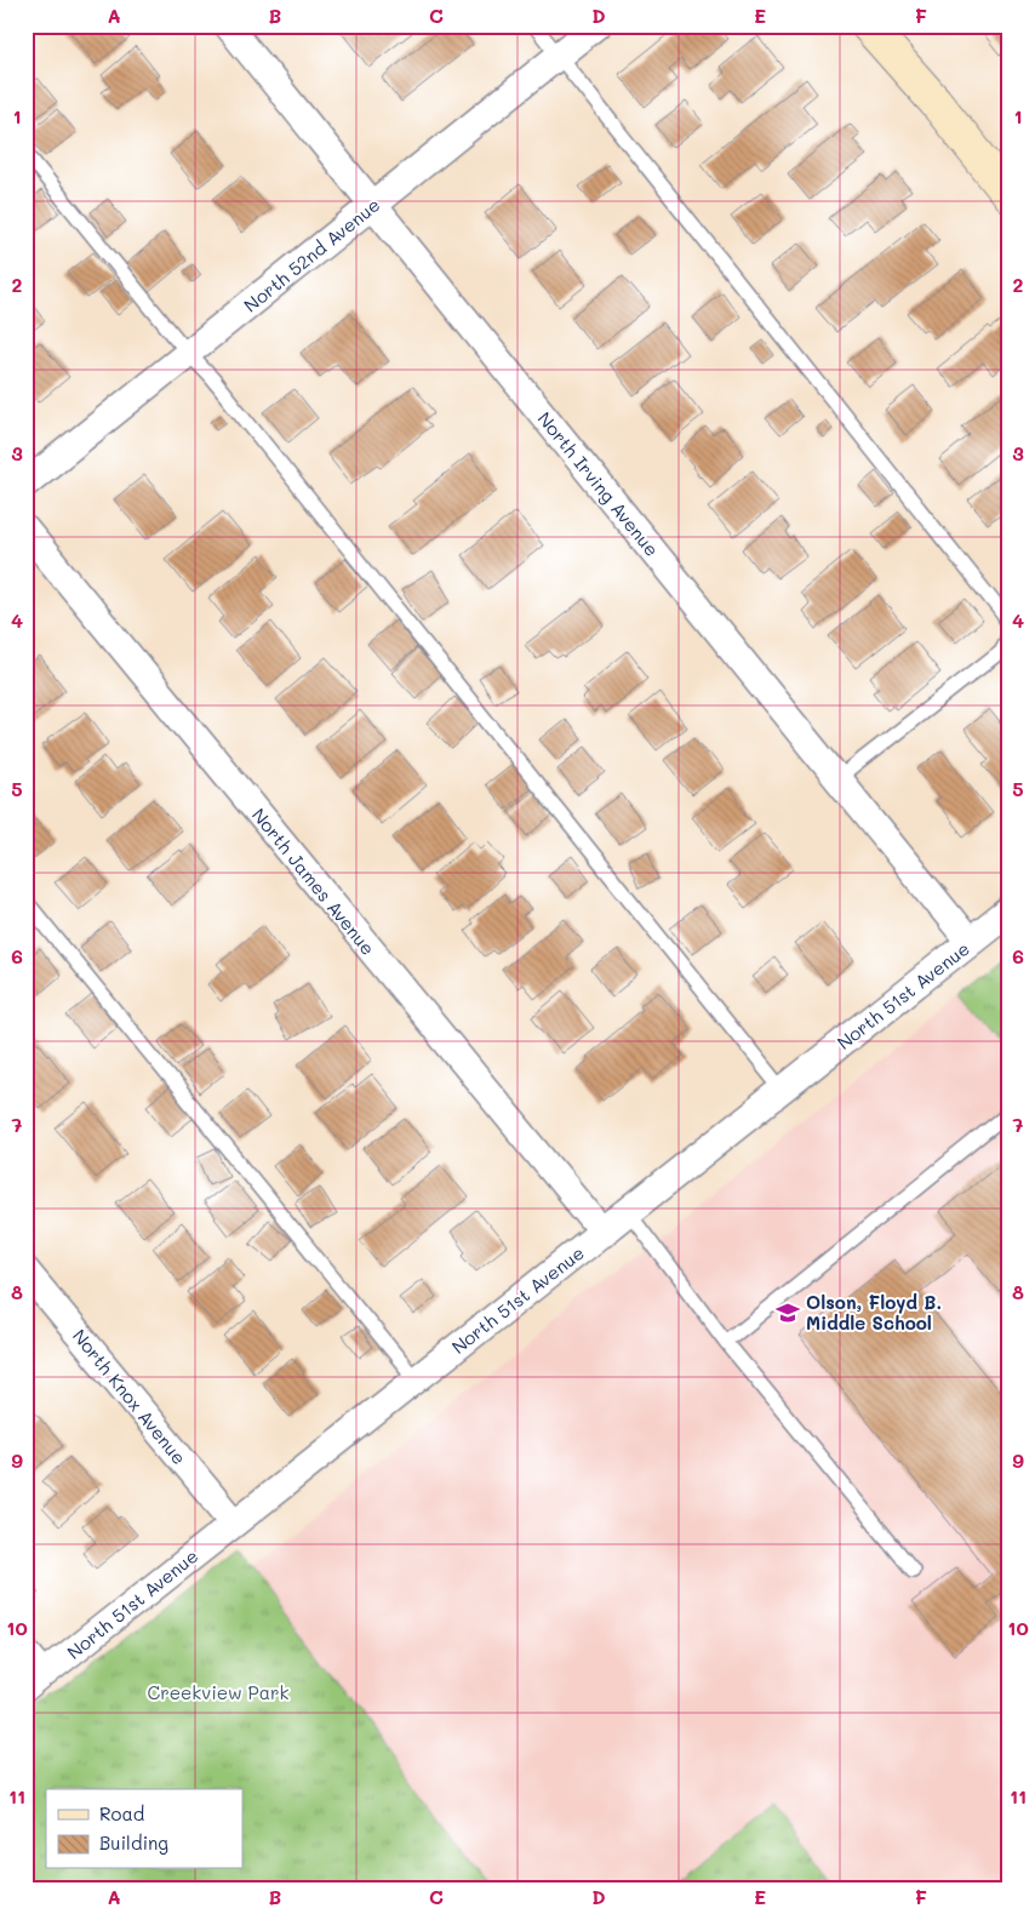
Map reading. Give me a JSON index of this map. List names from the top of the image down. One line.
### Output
{"streets":{"street":["North 52nd Avenue","North Irving Avenue","North James Avenue","North 51st Avenue","North Knox Avenue"]},"crossings":[["North 52nd Avenue","North Irving Avenue"],["North Irving Avenue","North 51st Avenue"],["North James Avenue","North 51st Avenue"],["North 51st Avenue","North Knox Avenue"]],"parks":["Creekview Park"],"places":{"school or university":["Olson, Floyd B. Middle School"]},"legend":["Road","Building"],"grid":{"columns":["A","B","C","D","E","F"],"rows":["1","2","3","4","5","6","7","8","9","10","11"]}}
